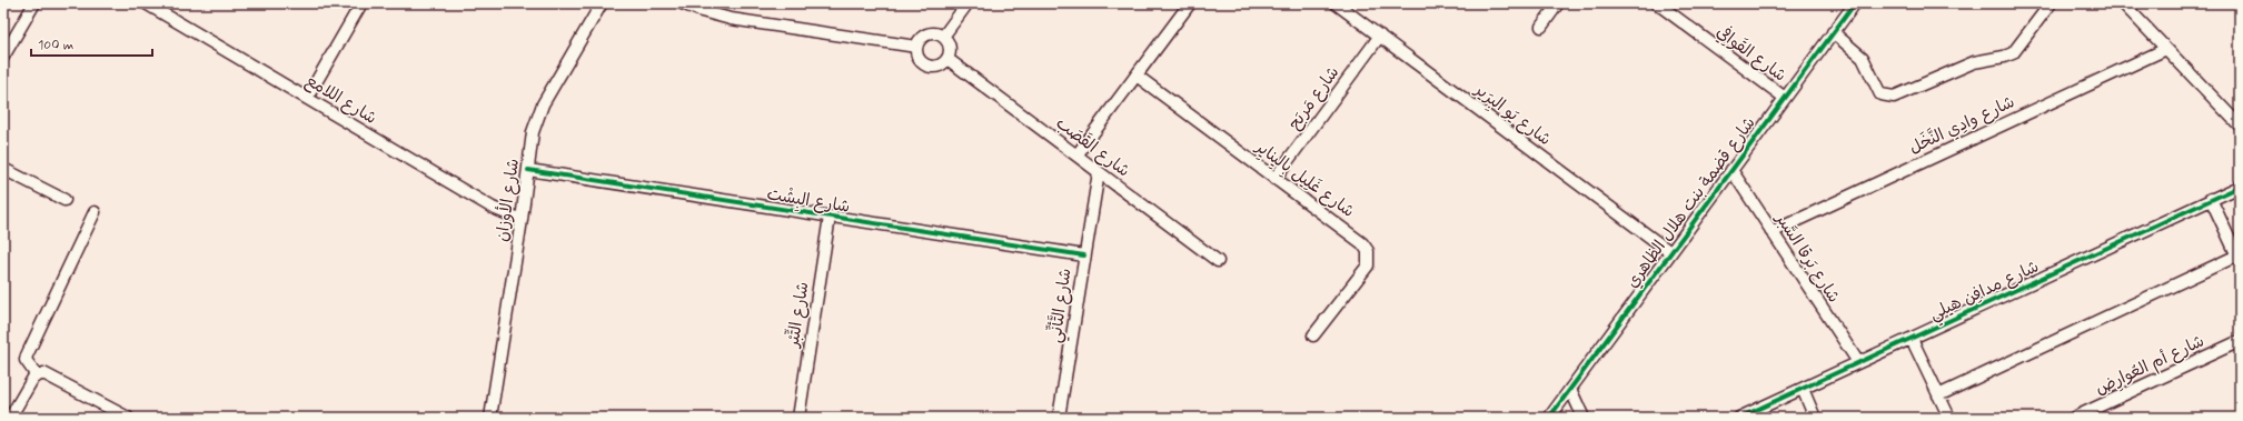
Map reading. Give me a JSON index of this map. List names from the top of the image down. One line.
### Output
{"streets":{"street":["شارع القَوافِي","شارع مَربَح","شارع اللامع","شارع يَو البِرَير","شارع وادِي النَّخَل","شارع القَصَب","شارع غَلِيل بِاليِنايِر","شارع الأوزان","شارع البِشْت","شارع قضمة بنت هلال الظاهري","شارع بَرقا السَّبر","شارع مدافِن هيلي","شارع التَّأنِّي","شارع التِّبْر","شارع أم العُوارِض"]},"crossings":[["شارع القَوافِي","شارع قضمة بنت هلال الظاهري"],["شارع مَربَح","شارع يَو البِرَير"],["شارع مَربَح","شارع غَلِيل بِاليِنايِر"],["شارع اللامع","شارع الأوزان"],["شارع يَو البِرَير","شارع قضمة بنت هلال الظاهري"],["شارع وادِي النَّخَل","شارع بَرقا السَّبر"],["شارع القَصَب","شارع التَّأنِّي"],["شارع الأوزان","شارع البِشْت"],["شارع البِشْت","شارع التَّأنِّي"],["شارع البِشْت","شارع التِّبْر"],["شارع قضمة بنت هلال الظاهري","شارع بَرقا السَّبر"],["شارع بَرقا السَّبر","شارع مدافِن هيلي"]],"scale_bar":"100 m"}
